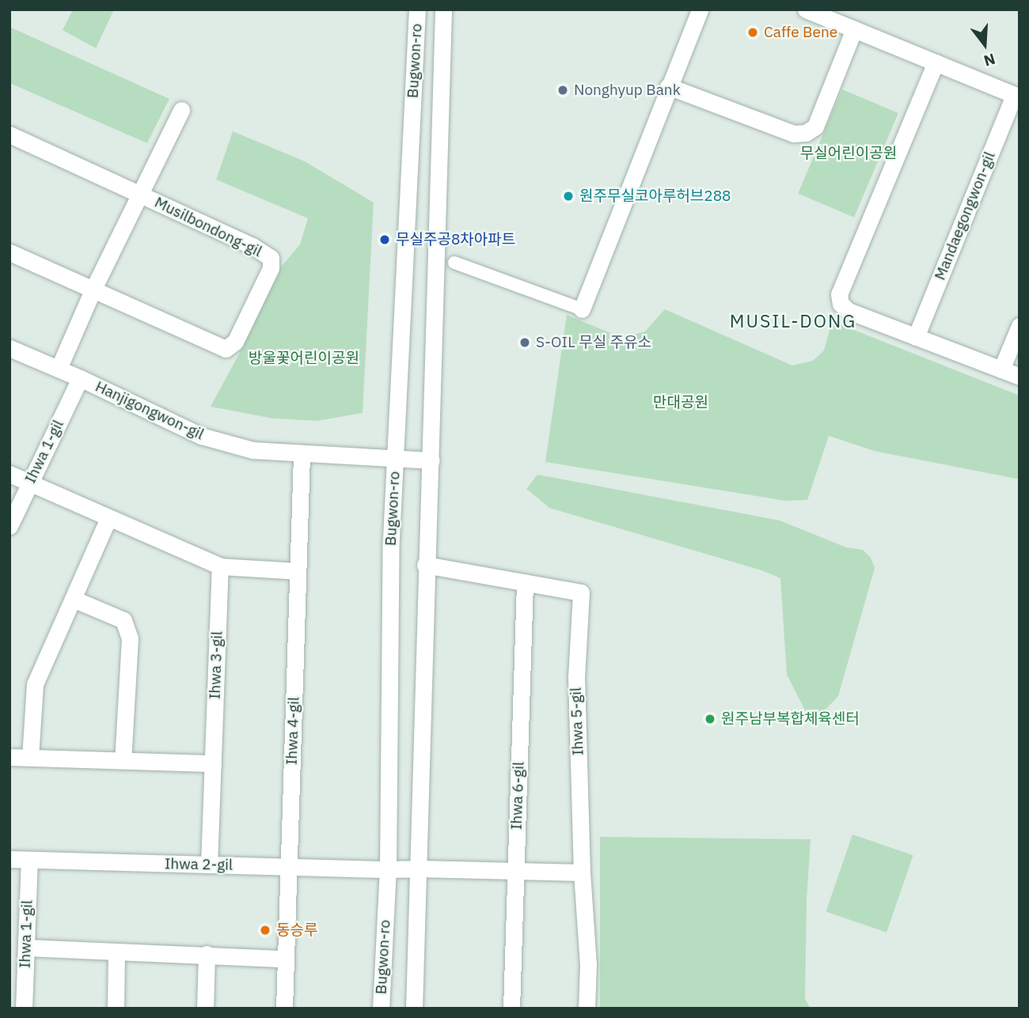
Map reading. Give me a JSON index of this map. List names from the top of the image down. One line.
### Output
{"streets":{"street":["Bugwon-ro","Mandaegongwon-gil","Musilbondong-gil","Hanjigongwon-gil","Ihwa 1-gil","Ihwa 3-gil","Ihwa 5-gil","Ihwa 4-gil","Ihwa 6-gil","Ihwa 2-gil"]},"crossings":[["Bugwon-ro","Hanjigongwon-gil"],["Bugwon-ro","Ihwa 5-gil"],["Bugwon-ro","Ihwa 2-gil"],["Hanjigongwon-gil","Ihwa 1-gil"],["Hanjigongwon-gil","Ihwa 4-gil"],["Ihwa 1-gil","Ihwa 2-gil"],["Ihwa 3-gil","Ihwa 2-gil"],["Ihwa 5-gil","Ihwa 6-gil"],["Ihwa 5-gil","Ihwa 2-gil"],["Ihwa 4-gil","Ihwa 2-gil"],["Ihwa 6-gil","Ihwa 2-gil"]],"districts":["MUSIL-DONG"],"parks":["무실어린이공원","방울꽃어린이공원","만대공원"],"places":["Caffe Bene","Nonghyup Bank","원주무실코아루허브288","무실주공8차아파트","S-OIL 무실 주유소","원주남부복합체육센터","동승루"],"north":"bottom"}
